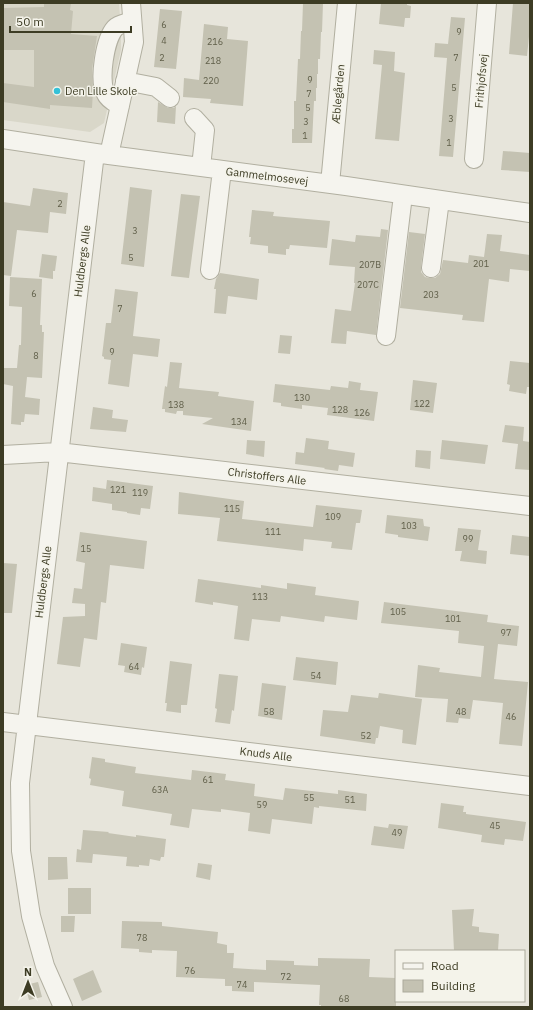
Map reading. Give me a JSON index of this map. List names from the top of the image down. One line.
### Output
{"streets":{"street":["Frithjofsvej","Æblegården","Gammelmosevej","Huldbergs Alle","Christoffers Alle","Knuds Alle"]},"crossings":[["Æblegården","Gammelmosevej"],["Gammelmosevej","Huldbergs Alle"],["Huldbergs Alle","Christoffers Alle"],["Huldbergs Alle","Knuds Alle"]],"places":["Den Lille Skole"],"house_numbers":["6","9","4","216","2","7","218","9","220","5","7","5","3","3","1","1","2","3","5","201","207B","207C","6","203","7","9","8","130","122","138","128","126","134","121","119","115","109","103","111","99","15","113","105","101","97","64","54","58","48","46","52","61","63A","55","51","59","45","49","78","76","72","74","68"],"legend":["Road","Building"],"scale_bar":"50 m","north":"top"}
